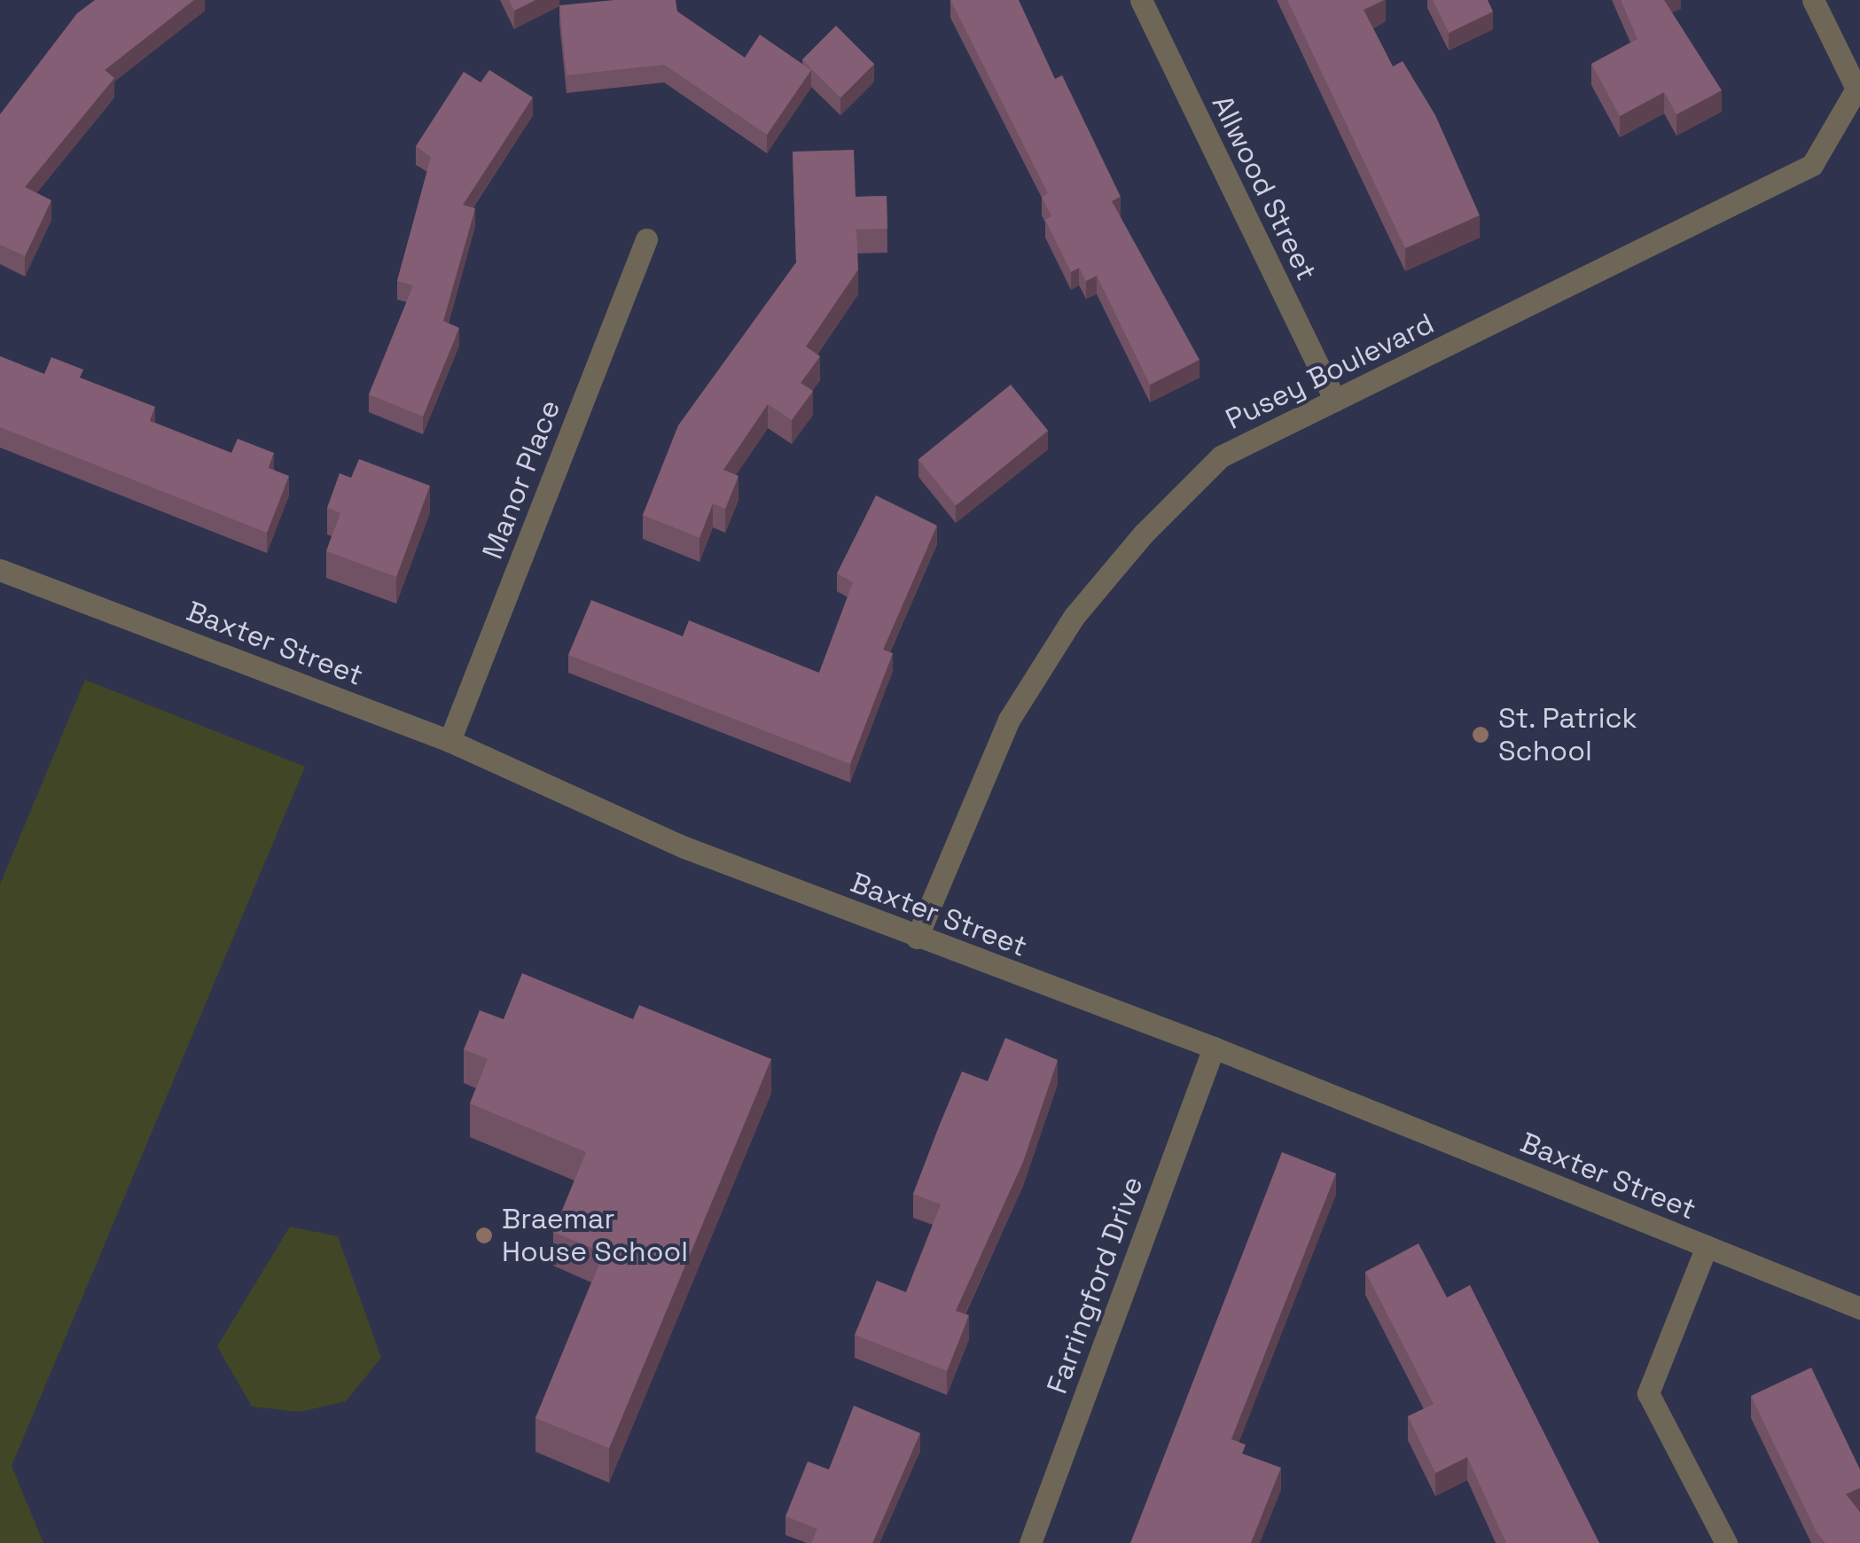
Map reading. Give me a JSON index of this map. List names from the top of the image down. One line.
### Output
{"streets":{"street":["Allwood Street","Pusey Boulevard","Manor Place","Baxter Street","Farringford Drive"]},"crossings":[["Allwood Street","Pusey Boulevard"],["Pusey Boulevard","Baxter Street"],["Manor Place","Baxter Street"],["Baxter Street","Farringford Drive"]],"places":["St. Patrick School","Braemar House School"]}
